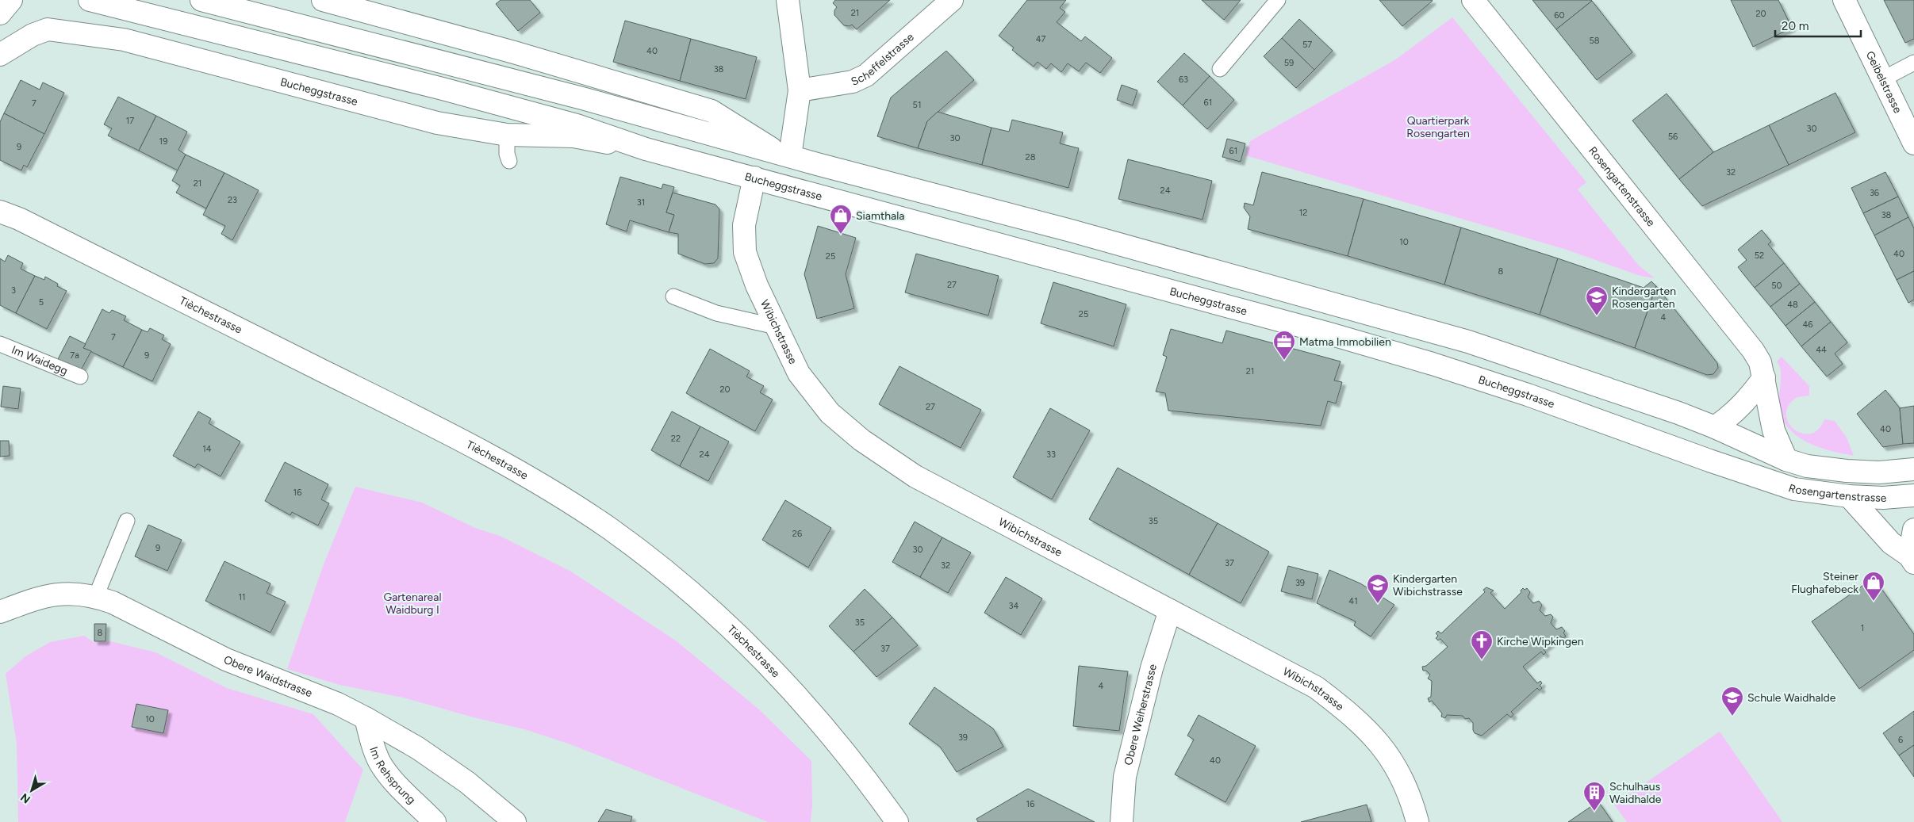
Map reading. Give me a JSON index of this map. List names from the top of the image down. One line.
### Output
{"streets":{"street":["Scheffelstrasse","Geibelstrasse","Bucheggstrasse","Rosengartenstrasse","Tièchestrasse","Wibichstrasse","Obere Waidstrasse","Obere Weiherstrasse","Im Rehsprung"],"lane":["Im Waidegg"]},"crossings":[["Bucheggstrasse","Rosengartenstrasse"],["Bucheggstrasse","Wibichstrasse"],["Wibichstrasse","Obere Weiherstrasse"],["Obere Waidstrasse","Im Rehsprung"]],"parks":["Quartierpark Rosengarten","Gartenareal Waidburg I"],"places":{"shop":["Siamthala","Steiner Flughafebeck"],"school or university":["Kindergarten Rosengarten","Kindergarten Wibichstrasse","Schule Waidhalde"],"office":["Matma Immobilien"],"church":["Kirche Wipkingen"],"building":["Schulhaus Waidhalde"]},"house_numbers":["21","20","60","47","58","57","40","59","38","63","61","7","51","17","30","56","30","19","9","61","28","32","21","24","36","23","31","12","38","10","40","52","25","8","27","50","3","5","48","25","4","46","7","44","7a","9","21","20","27","40","22","14","24","33","16","35","26","9","30","37","32","39","11","41","34","35","1","8","37","4","10","39","6","40","16"],"scale_bar":"20 m","north":"bottom left"}
